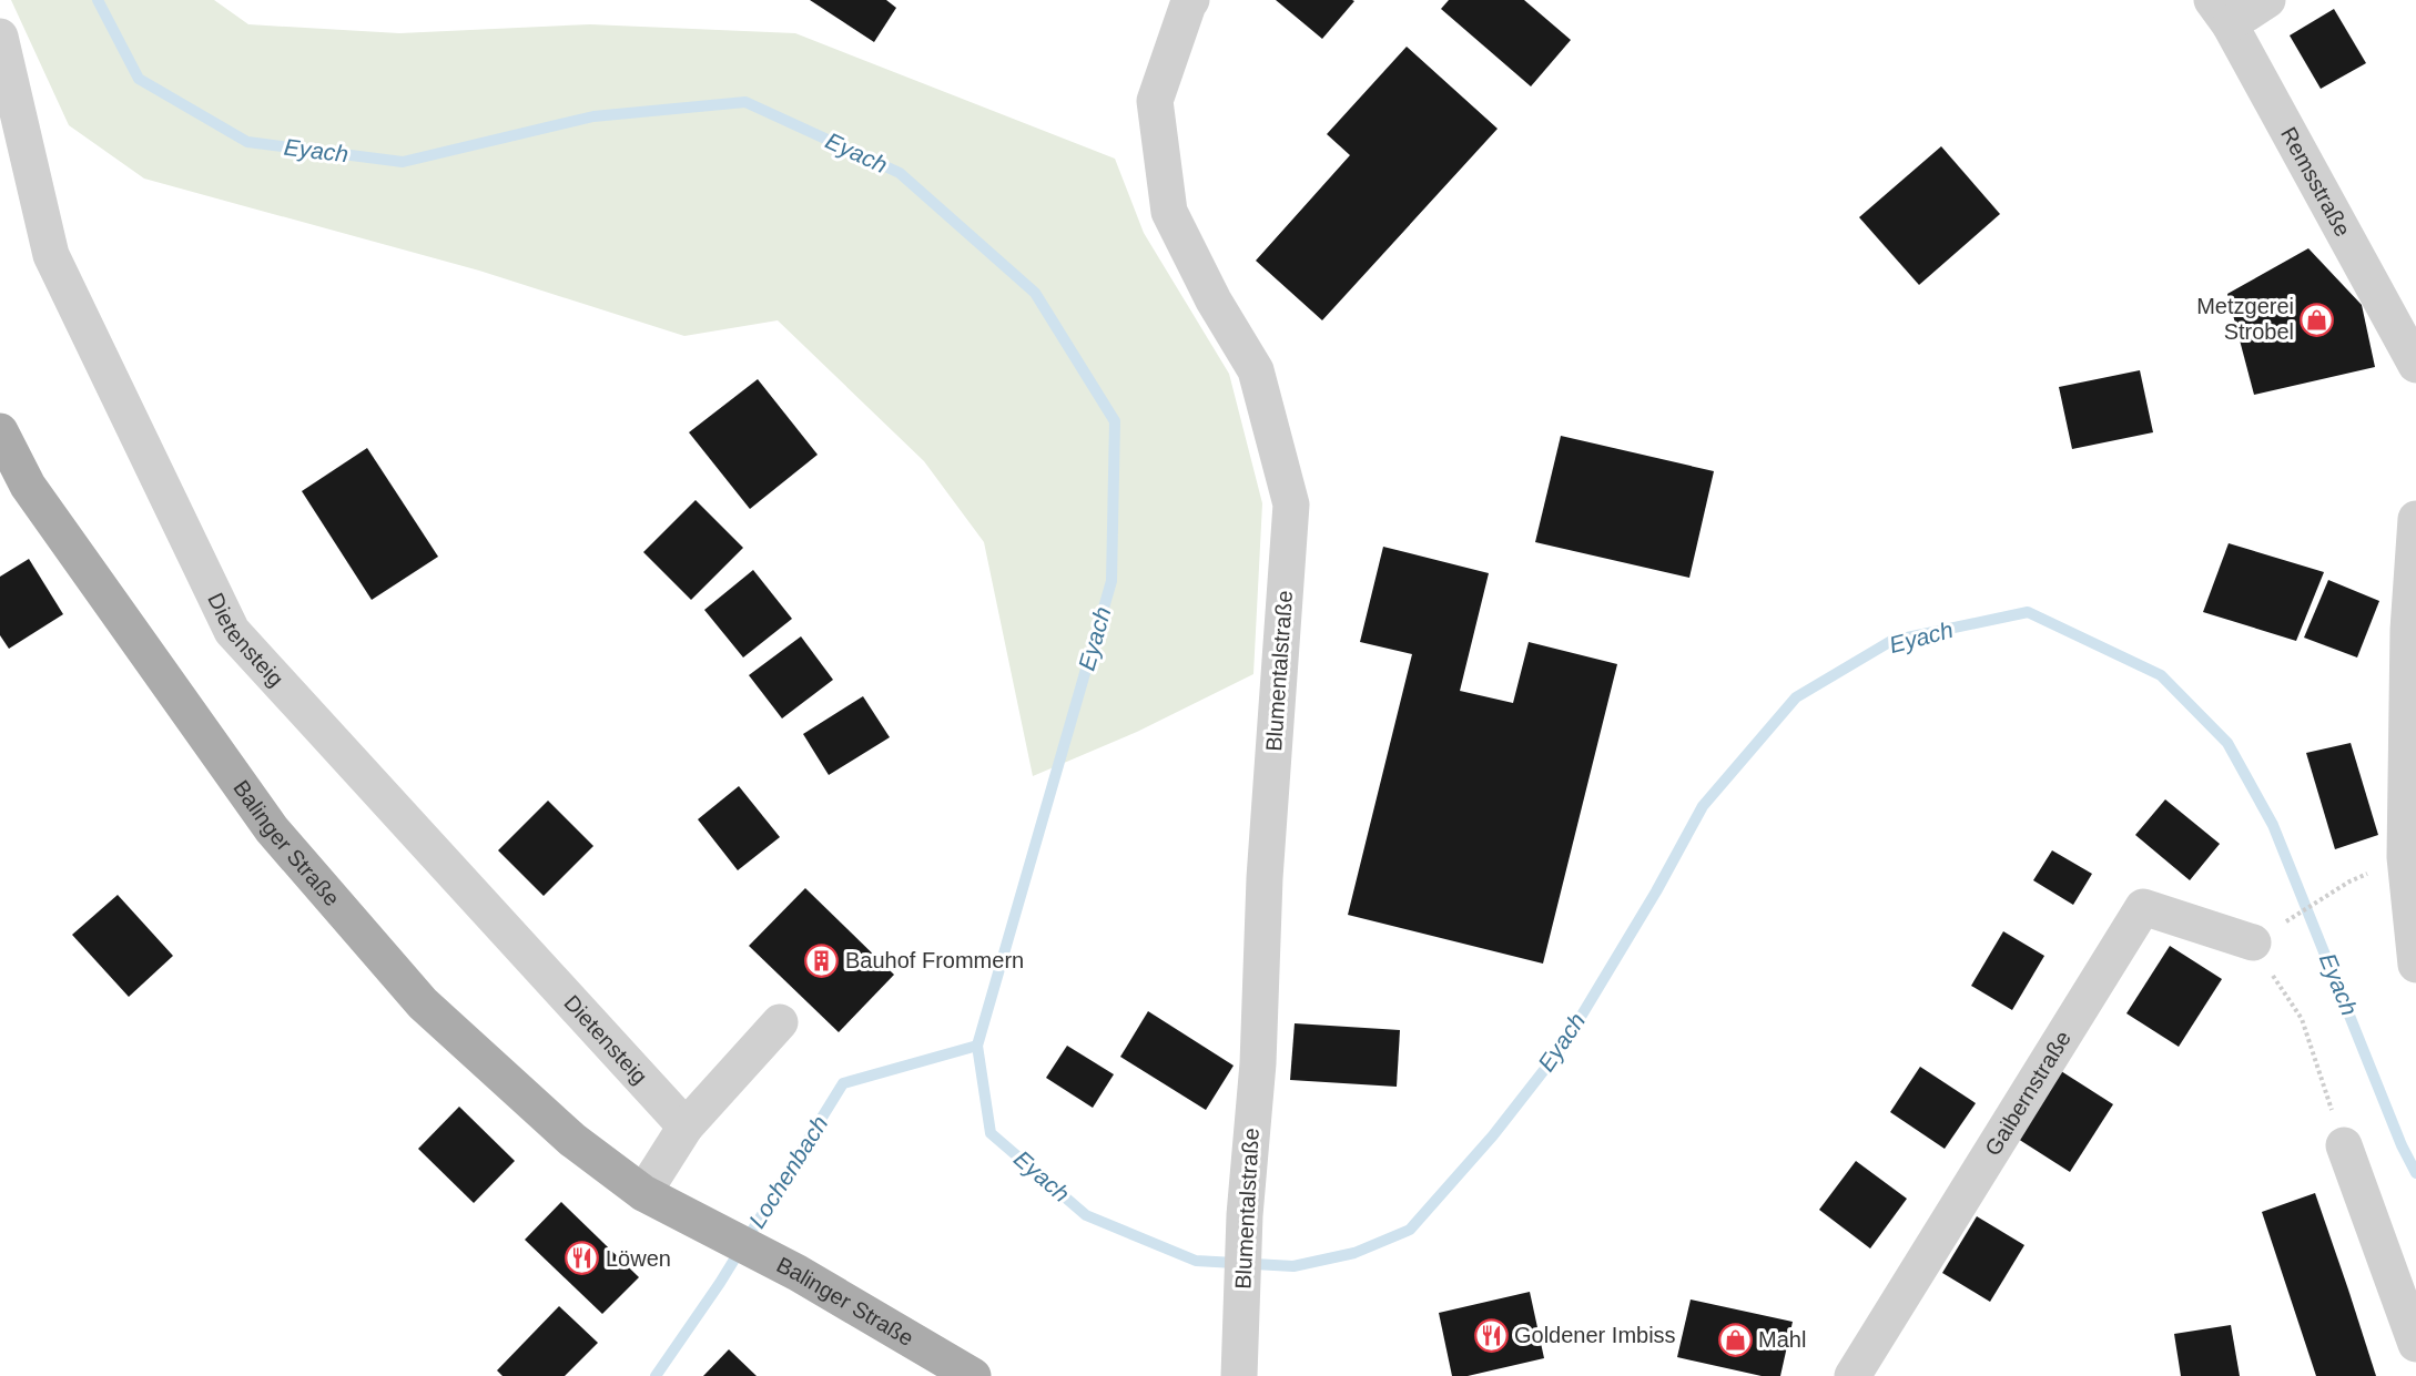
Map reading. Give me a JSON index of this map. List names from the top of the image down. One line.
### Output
{"streets":{"main road":["Balinger Straße"],"street":["Remsstraße","Dietensteig","Blumentalstraße","Gaibernstraße"]},"water":["Eyach","Lochenbach"],"places":{"shop":["Metzgerei Strobel","Mahl"],"building":["Bauhof Frommern"],"restaurant":["Löwen","Goldener Imbiss"]}}
